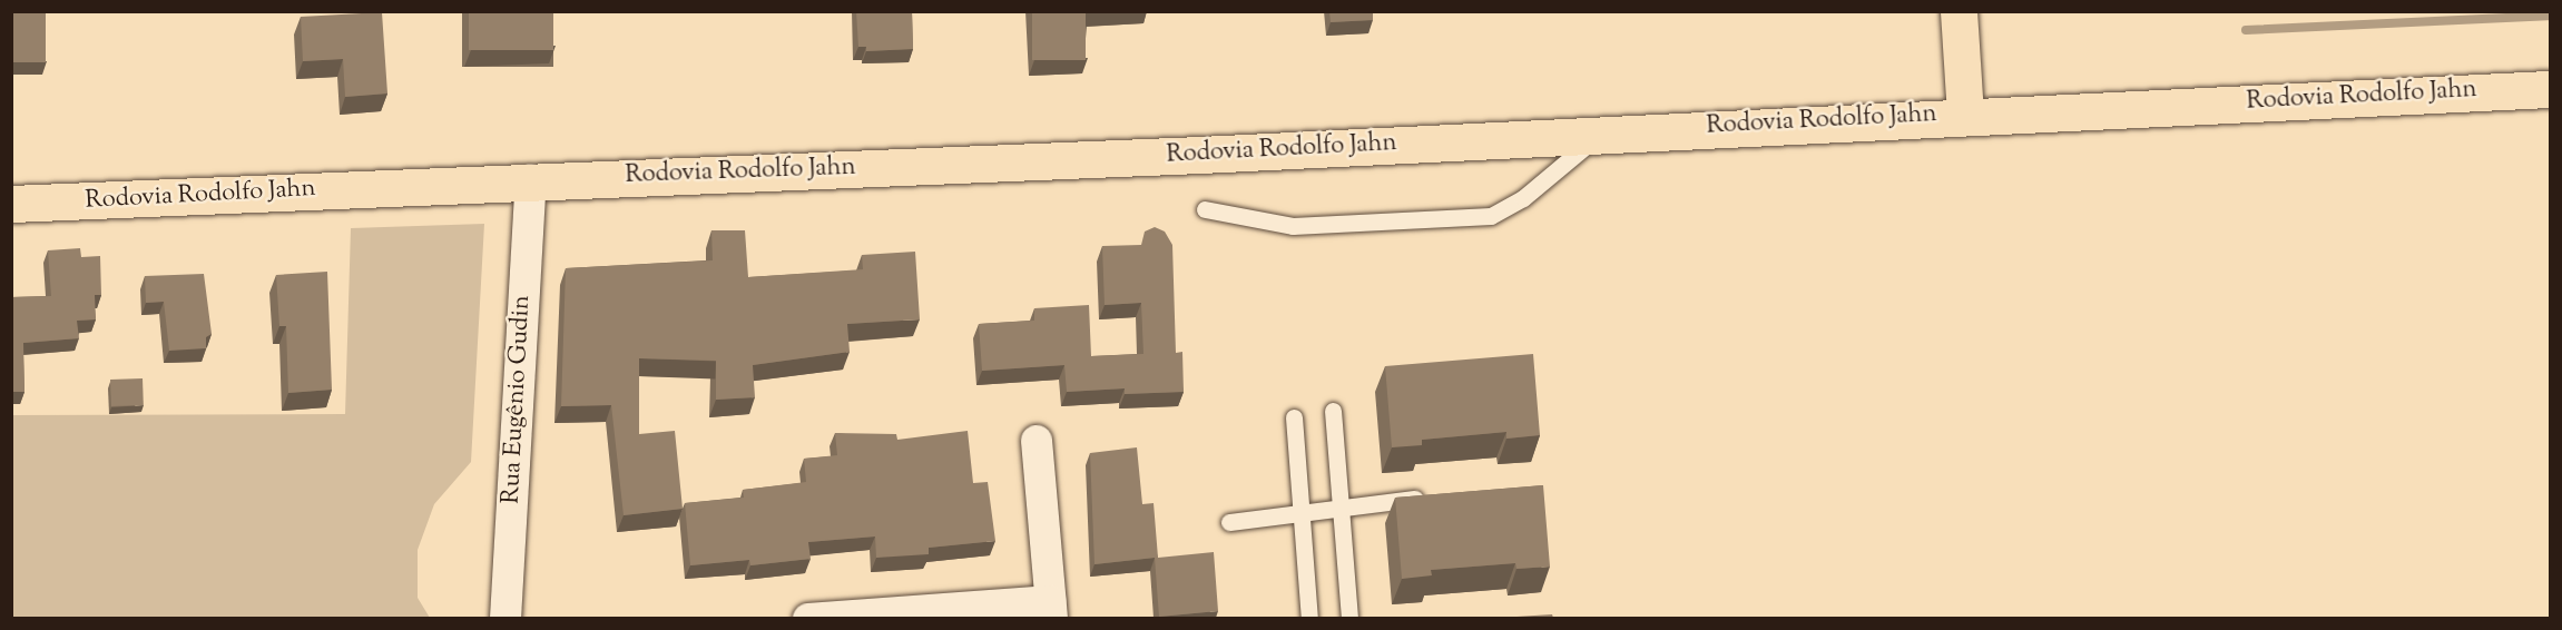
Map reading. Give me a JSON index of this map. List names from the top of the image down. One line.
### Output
{"streets":{"main road":["Rodovia Rodolfo Jahn"],"street":["Rua Eugênio Gudin"]},"crossings":[["Rodovia Rodolfo Jahn","Rua Eugênio Gudin"]]}
